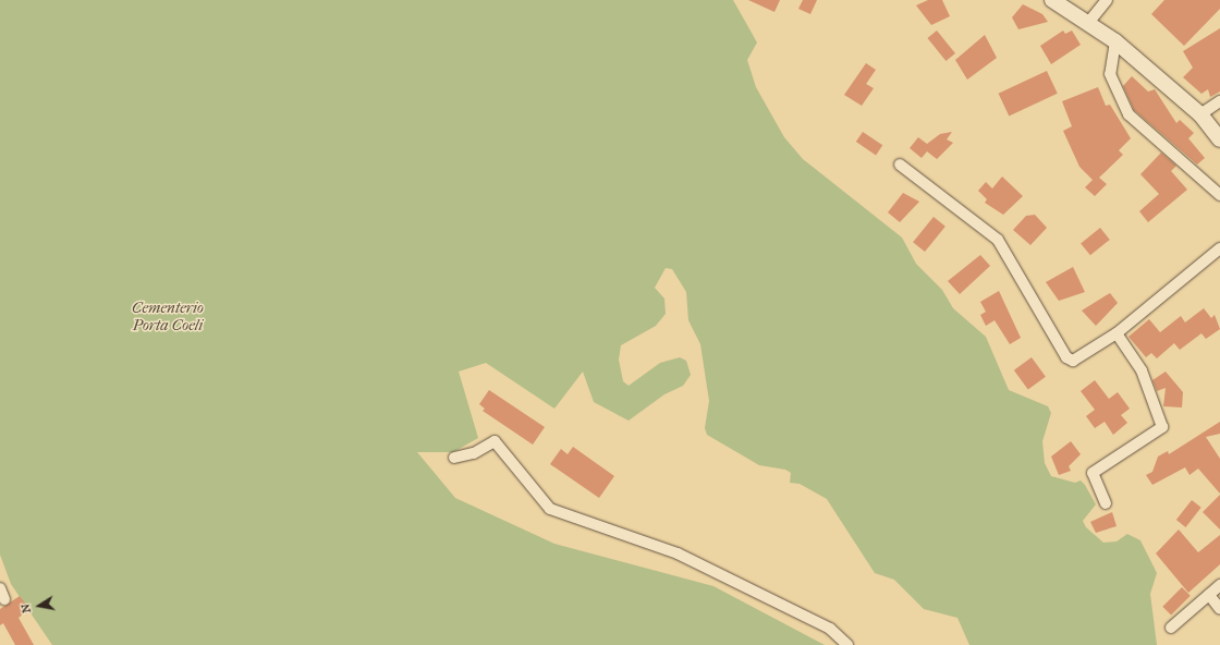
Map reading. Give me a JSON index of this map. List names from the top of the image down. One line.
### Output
{"parks":["Cementerio Porta Coeli"],"north":"left"}
